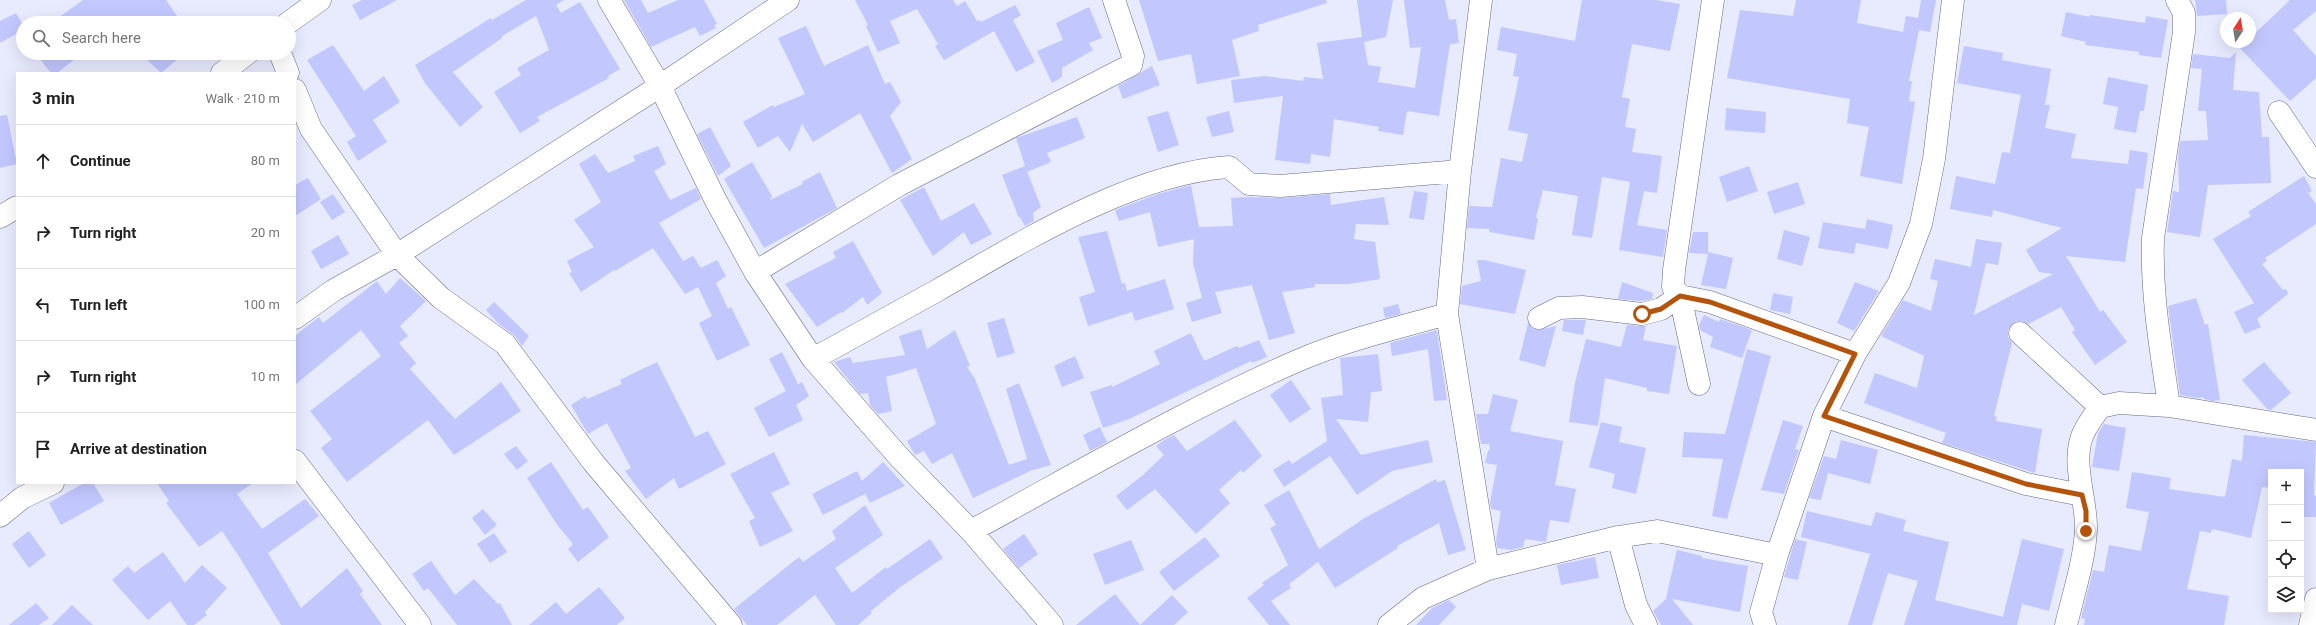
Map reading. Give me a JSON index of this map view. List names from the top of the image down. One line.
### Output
{"north":"top","page":{"search":"Search here","heading":["3 min","Walk · 210 m"],"list":[["Continue","80 m"],["Turn right","20 m"],["Turn left","100 m"],["Turn right","10 m"],"Arrive at destination"],"map_buttons":["+","−"]}}
